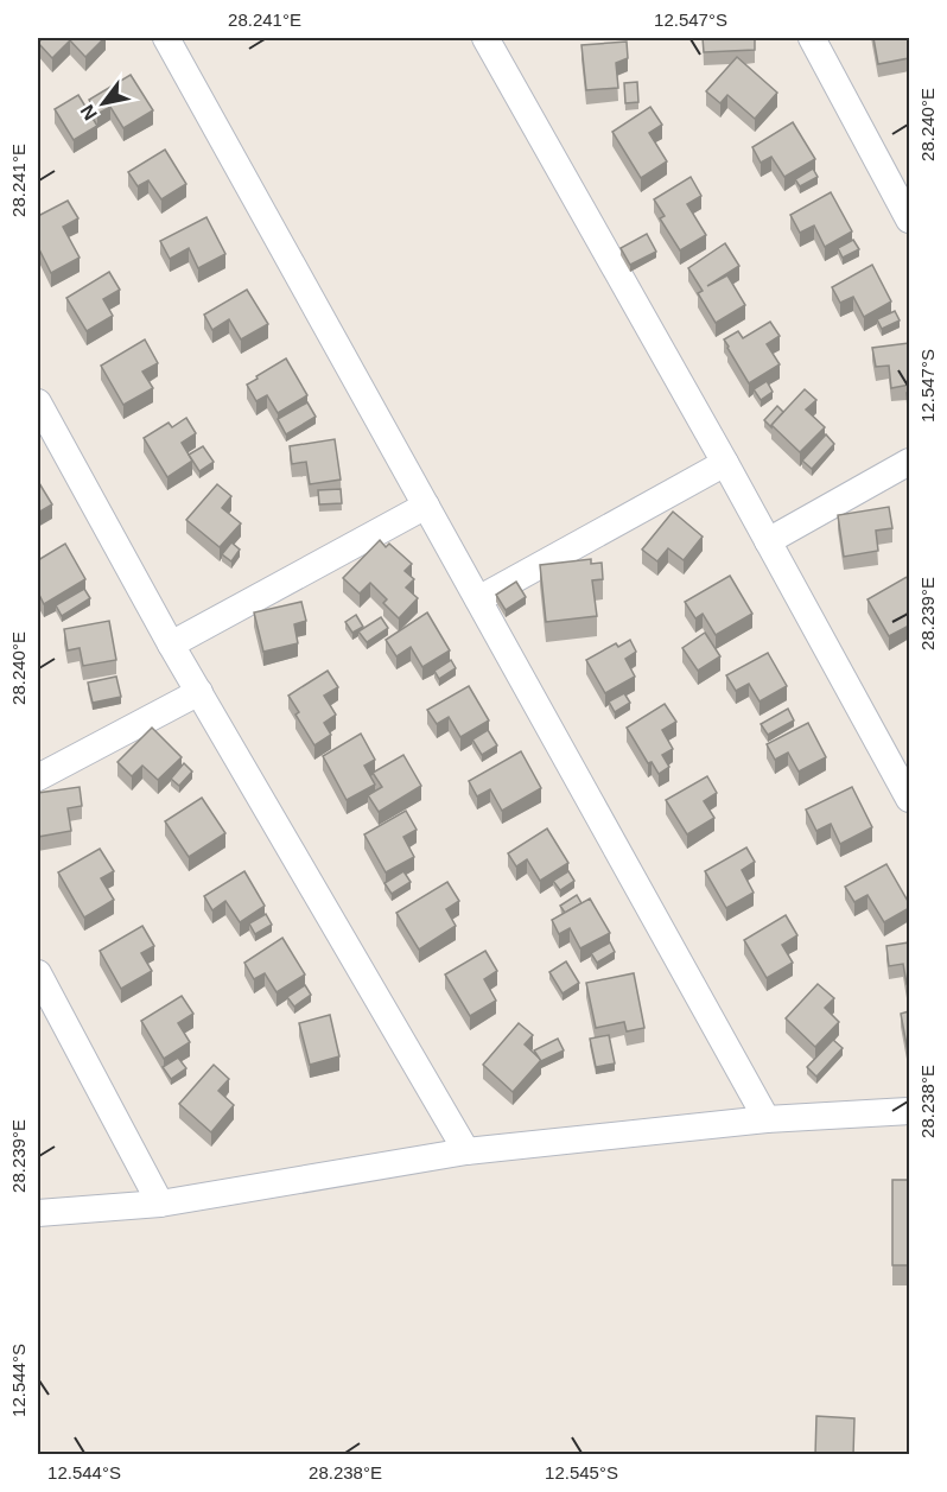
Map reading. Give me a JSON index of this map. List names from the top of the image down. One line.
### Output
{"north":"bottom left","coordinates":["28.241°E","12.547°S","28.240°E","28.239°E","28.238°E","12.544°S","12.545°S"]}
